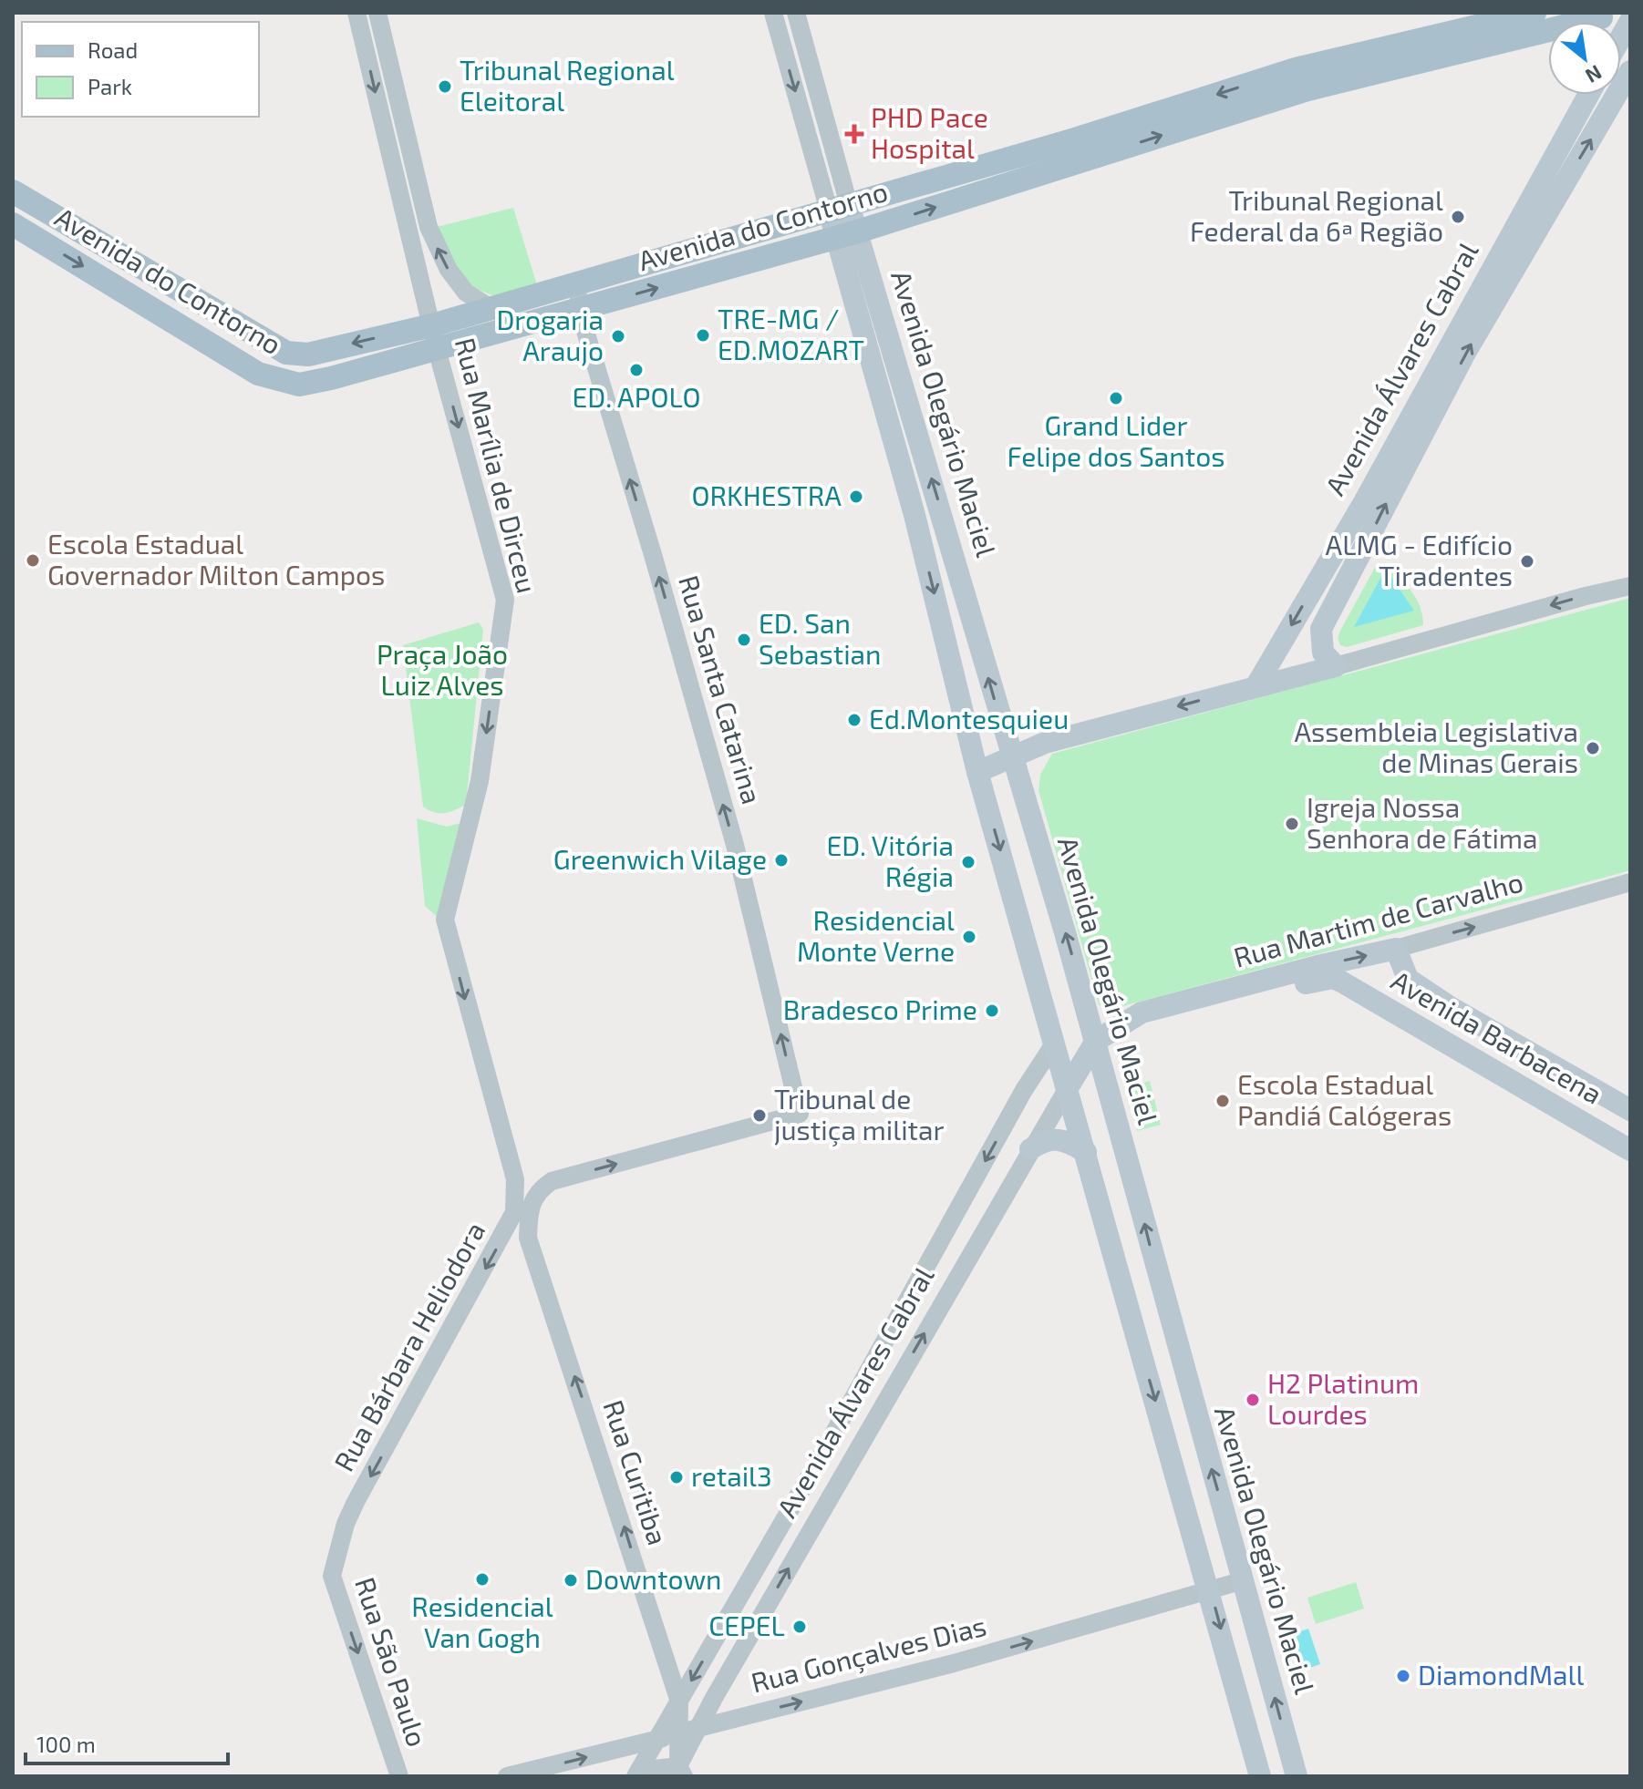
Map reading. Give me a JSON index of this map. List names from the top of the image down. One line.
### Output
{"streets":{"main road":["Avenida do Contorno","Avenida Álvares Cabral","Avenida Olegário Maciel","Rua Martim de Carvalho","Avenida Barbacena"],"street":["Rua Marília de Dirceu","Rua Santa Catarina","Rua Bárbara Heliodora","Rua Curitiba","Rua Gonçalves Dias","Rua São Paulo"]},"crossings":[["Avenida do Contorno","Avenida Olegário Maciel"],["Avenida do Contorno","Rua Marília de Dirceu"],["Avenida do Contorno","Rua Santa Catarina"],["Avenida Álvares Cabral","Avenida Olegário Maciel"],["Avenida Álvares Cabral","Rua Martim de Carvalho"],["Avenida Álvares Cabral","Rua Curitiba"],["Avenida Álvares Cabral","Rua Gonçalves Dias"],["Avenida Olegário Maciel","Rua Martim de Carvalho"],["Avenida Olegário Maciel","Rua Gonçalves Dias"],["Rua Marília de Dirceu","Rua Bárbara Heliodora"],["Rua Santa Catarina","Rua Curitiba"],["Rua Martim de Carvalho","Avenida Barbacena"],["Rua Bárbara Heliodora","Rua São Paulo"],["Rua Curitiba","Rua Gonçalves Dias"]],"one_way":["Rua Marília de Dirceu","Rua Bárbara Heliodora","Rua Curitiba","Rua Gonçalves Dias","Rua São Paulo"],"parks":["Praça João Luiz Alves"],"places":{"other":["Tribunal Regional Eleitoral","Tribunal Regional Federal da 6ª Região","TRE-MG / ED.MOZART","Drogaria Araujo","ED. APOLO","Grand Lider Felipe dos Santos","ORKHESTRA","Escola Estadual Governador Milton Campos","ALMG - Edifício Tiradentes","ED. San Sebastian","Ed.Montesquieu","Assembleia Legislativa de Minas Gerais","Igreja Nossa Senhora de Fátima","Greenwich Vilage","ED. Vitória Régia","Residencial Monte Verne","Bradesco Prime","Escola Estadual Pandiá Calógeras","Tribunal de justiça militar","H2 Platinum Lourdes","retail3","Residencial Van Gogh","Downtown","CEPEL","DiamondMall"],"health":["PHD Pace Hospital"]},"legend":["Road","Park"],"scale_bar":"100 m","north":"bottom right"}
